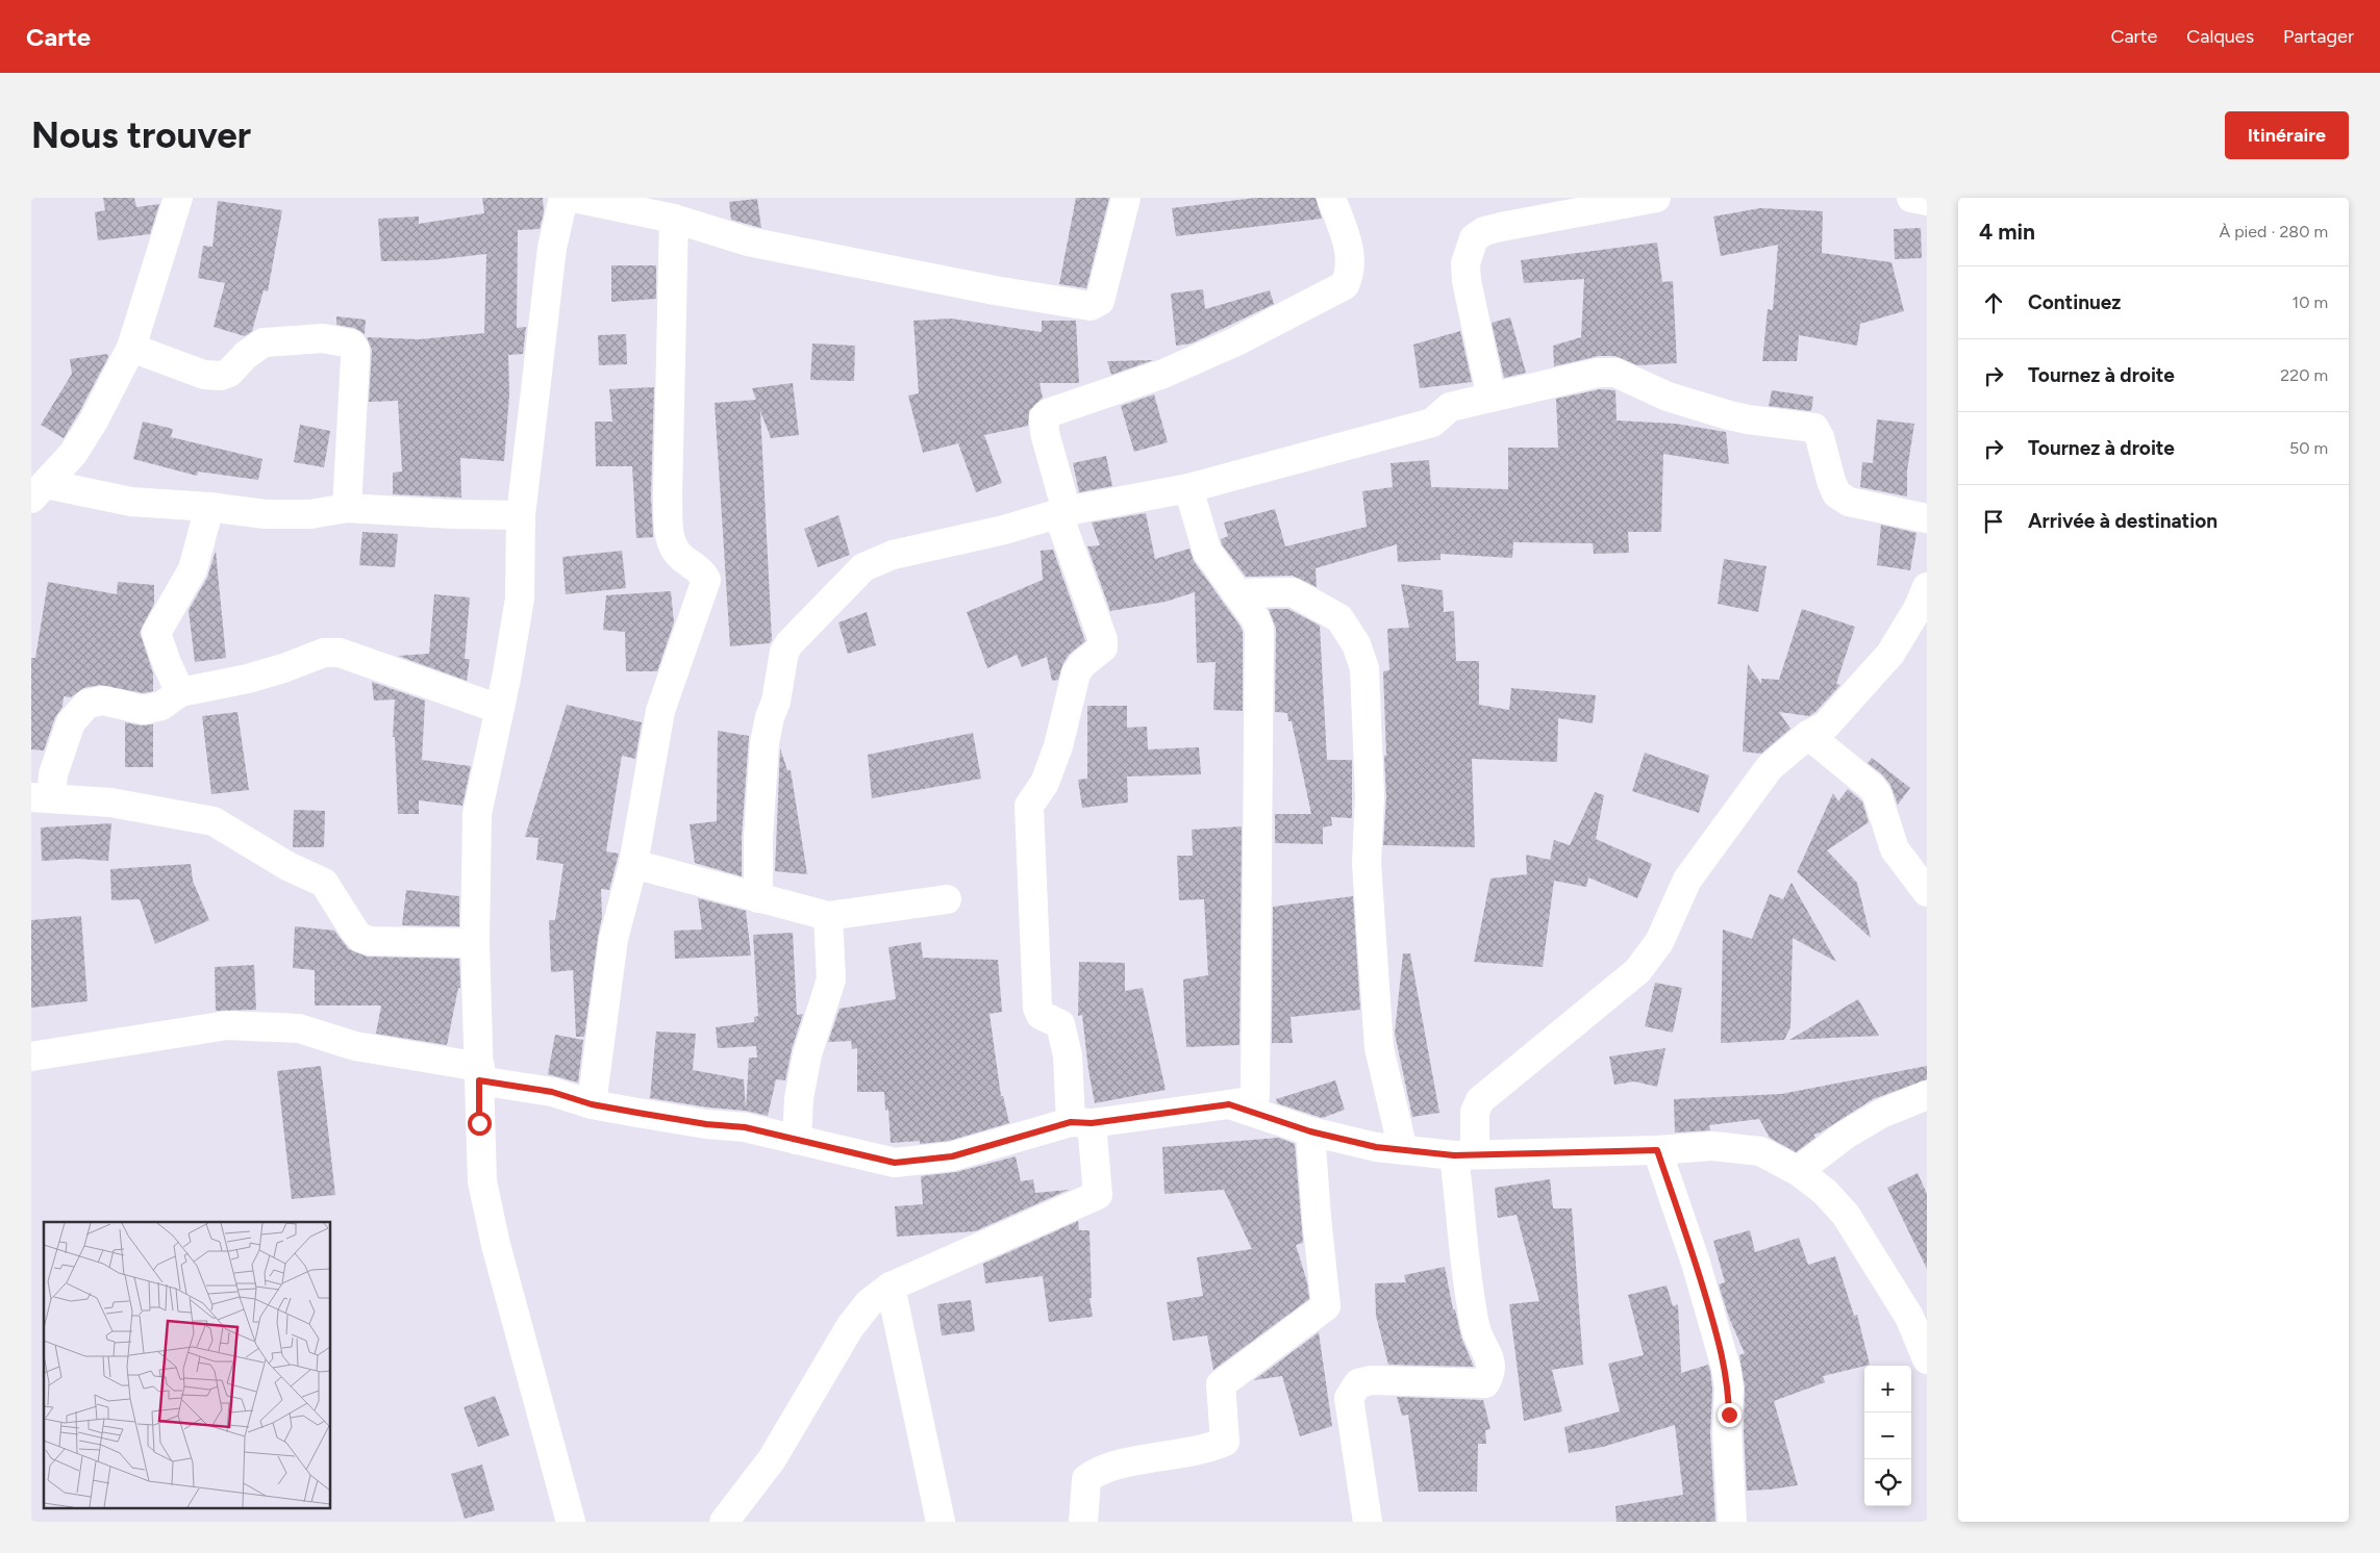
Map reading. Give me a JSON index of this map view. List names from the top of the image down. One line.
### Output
{"page":{"header":"Carte","nav":["Carte","Calques","Partager"],"buttons":"Itinéraire","title":"Nous trouver","heading":["4 min","À pied · 280 m"],"list":[["Continuez","10 m"],["Tournez à droite","220 m"],["Tournez à droite","50 m"],"Arrivée à destination"],"map_buttons":["+","−"]}}
